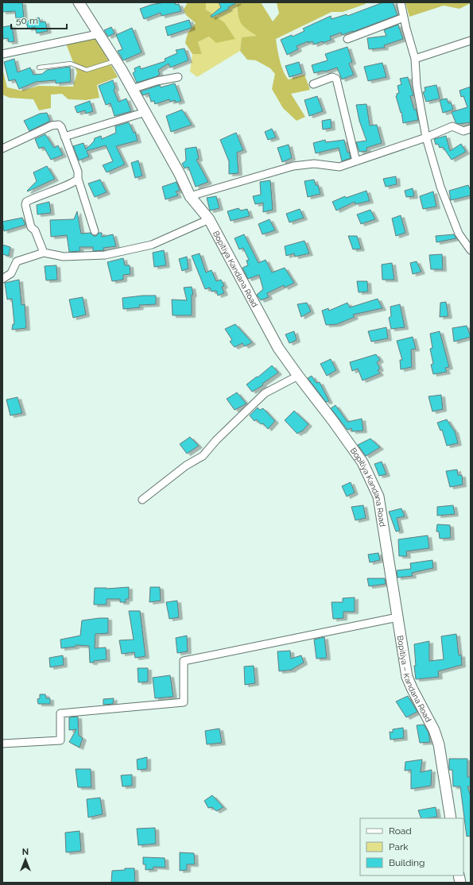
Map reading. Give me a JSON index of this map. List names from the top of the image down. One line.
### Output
{"streets":{"main road":["Bopitiya Kandana Road","Bopitiya – Kandana Road"]},"crossings":[["Bopitiya Kandana Road","Bopitiya – Kandana Road"]],"legend":["Road","Park","Building"],"scale_bar":"50 m","north":"top"}
